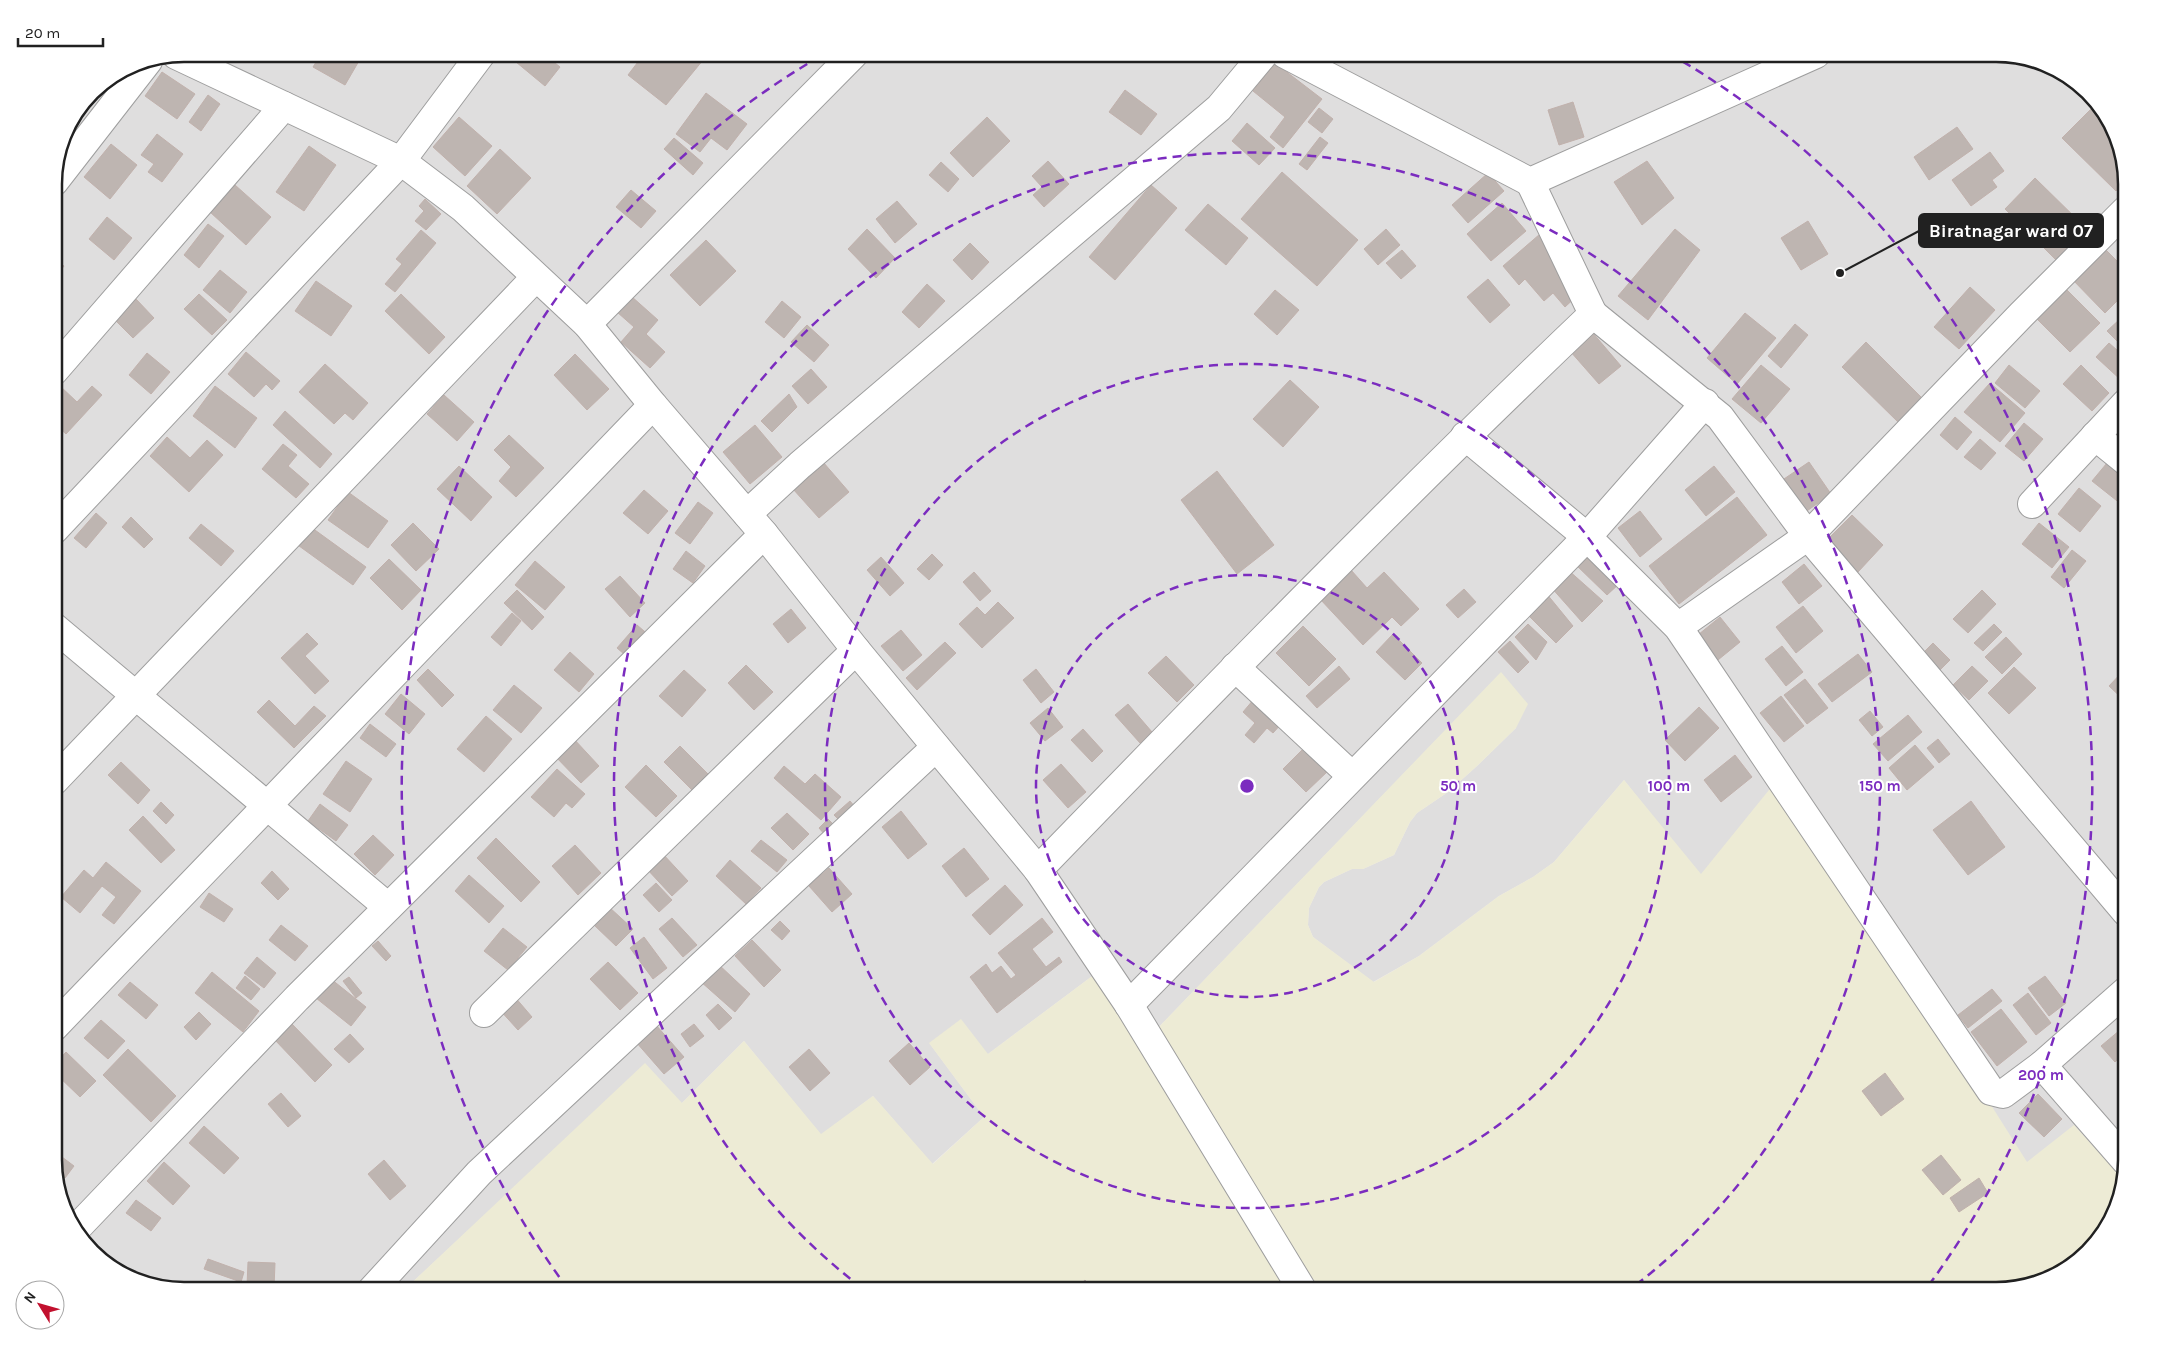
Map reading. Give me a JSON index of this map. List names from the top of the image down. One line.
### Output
{"places":["Biratnagar ward 07"],"scale_bar":"20 m","north":"top left","rings":["50 m","100 m","150 m","200 m"]}
